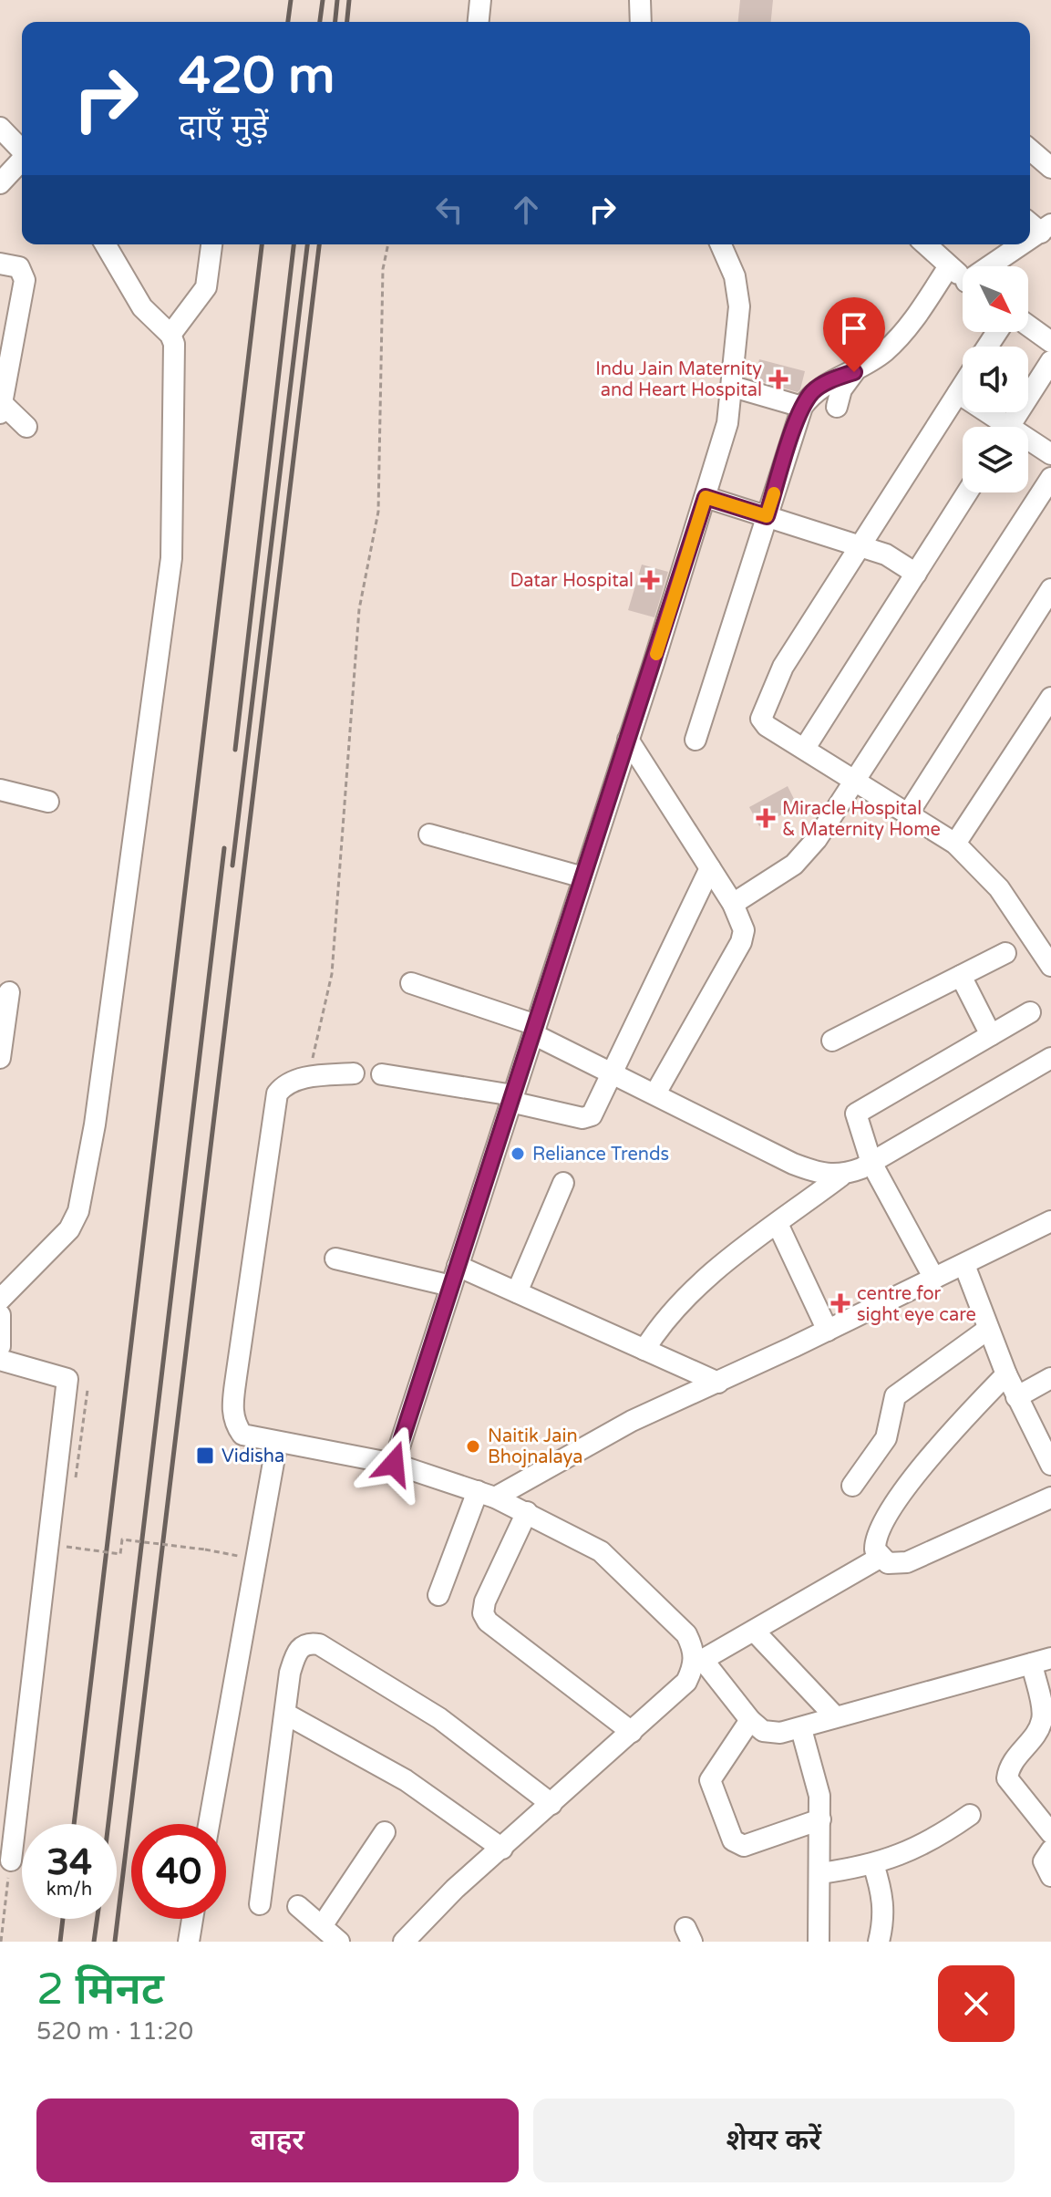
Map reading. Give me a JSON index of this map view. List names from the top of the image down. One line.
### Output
{"places":{"health":["Indu Jain Maternity and Heart Hospital","Datar Hospital","Miracle Hospital & Maternity Home","centre for sight eye care"],"other":["Reliance Trends","Naitik Jain Bhojnalaya"],"transit":["Vidisha"]},"north":"bottom right","page":{"turn":["420 m","दाएँ मुड़ें"],"speed":"34 km/h","limit":"40","heading":["2 मिनट","520 m · 11:20"],"buttons":["बाहर","शेयर करें"]}}
